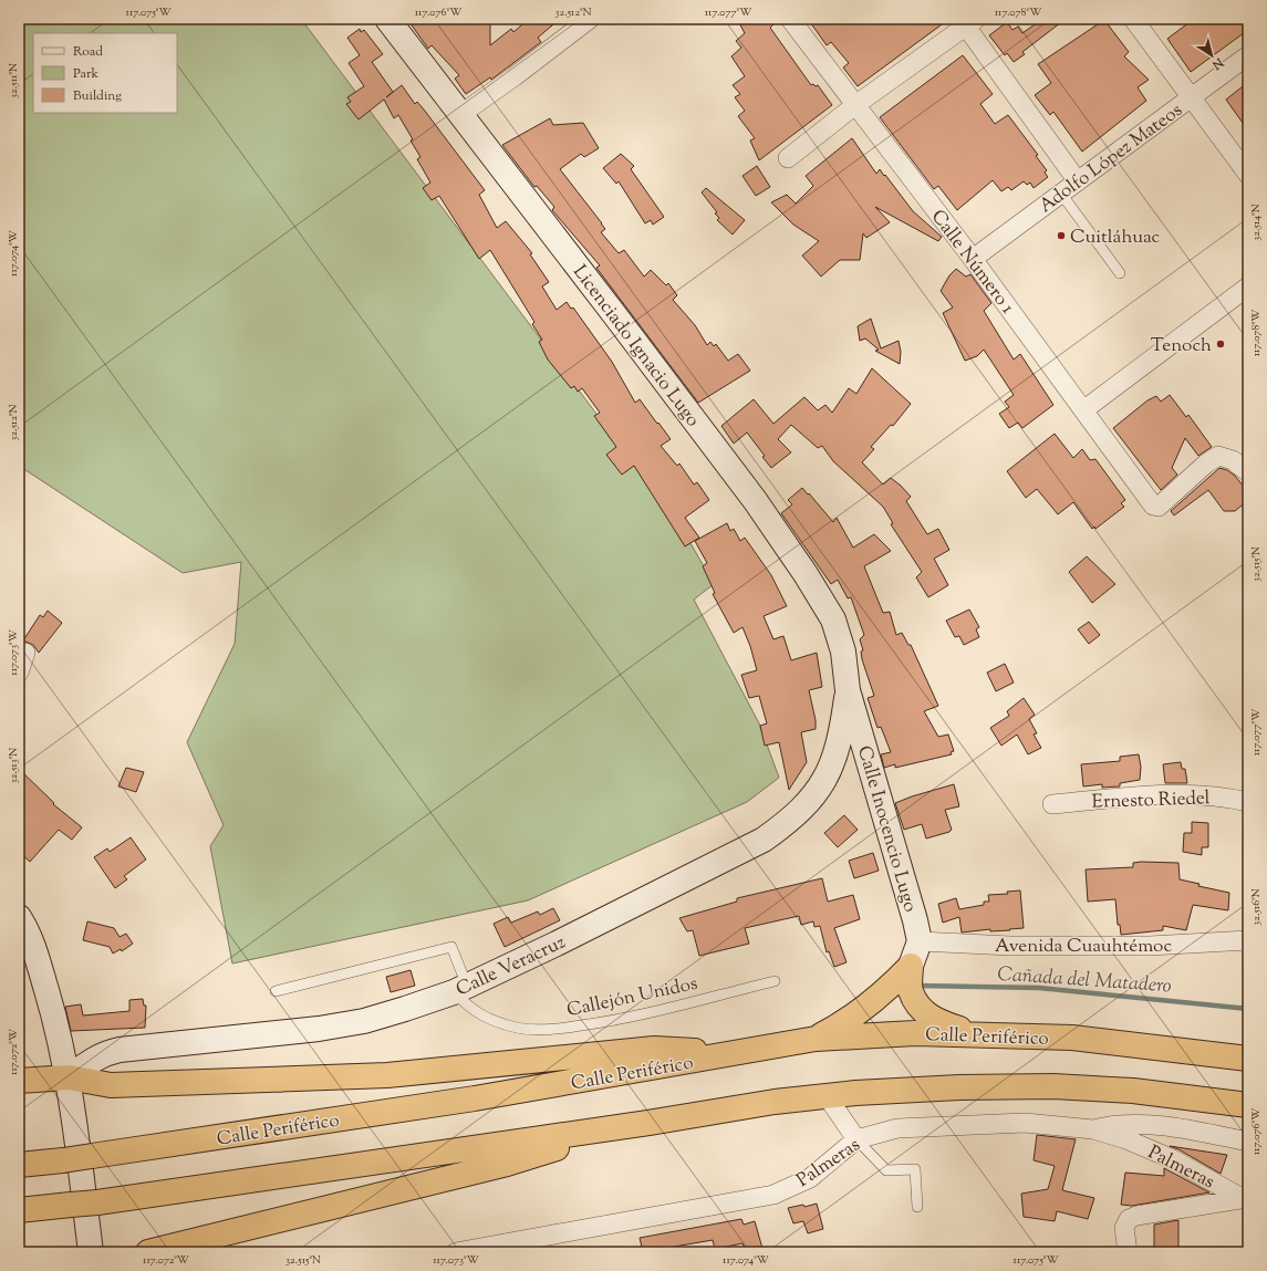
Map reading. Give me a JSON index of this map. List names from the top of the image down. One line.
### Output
{"streets":{"highway":["Calle Periférico"],"main road":["Licenciado Ignacio Lugo","Calle Inocencio Lugo","Calle Veracruz"],"street":["Adolfo López Mateos","Calle Número 1","Ernesto Riedel","Avenida Cuauhtémoc","Palmeras"],"lane":["Callejón Unidos"]},"crossings":[["Adolfo López Mateos","Calle Número 1"],["Licenciado Ignacio Lugo","Calle Inocencio Lugo"],["Licenciado Ignacio Lugo","Calle Veracruz"],["Calle Inocencio Lugo","Avenida Cuauhtémoc"],["Calle Inocencio Lugo","Calle Veracruz"],["Calle Veracruz","Callejón Unidos"]],"water":["Cañada del Matadero"],"places":["Cuitláhuac","Tenoch"],"legend":["Road","Park","Building"],"north":"bottom right","coordinates":["117.075°W","117.076°W","32.512°N","117.077°W","117.078°W","32.511°N","32.514°N","117.074°W","32.515°N","117.073°W","32.513°N","32.516°N","117.072°W"]}
